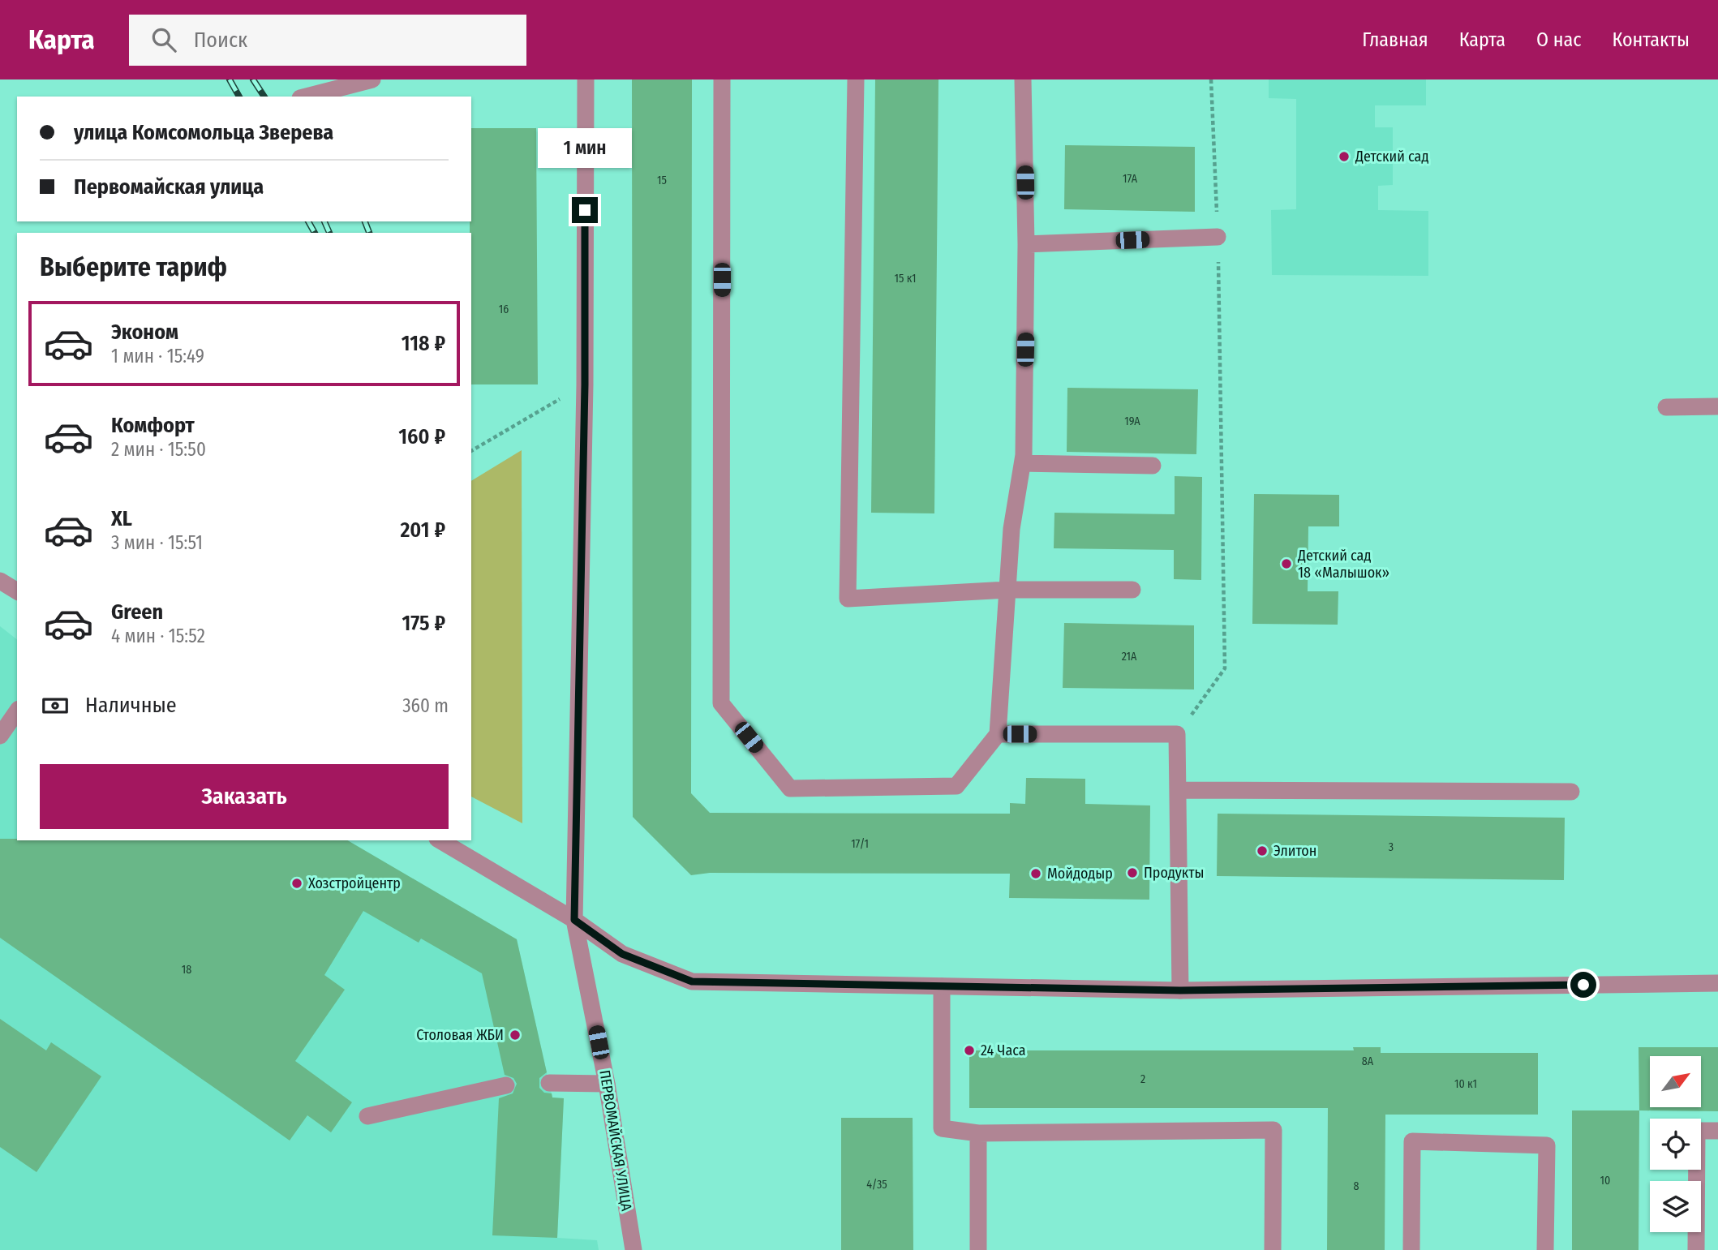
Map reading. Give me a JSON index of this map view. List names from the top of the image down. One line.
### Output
{"streets":{"street":["ПЕРВОМАЙСКАЯ УЛИЦА"]},"places":["Детский сад","Детский сад 18 «Малышок»","Элитон","Продукты","Мойдодыр","Хозстройцентр","Столовая ЖБИ","24 Часа"],"house_numbers":["17А","15","15 к1","16","19А","21А","17/1","3","18","8А","2","10 к1","10","4/35","8"],"north":"top right","page":{"header":"Карта","search":"Поиск","nav":["Главная","Карта","О нас","Контакты"],"banner":["улица Комсомольца Зверева","Первомайская улица"],"bubble":"1 мин","heading":"Выберите тариф","list":[{"name":"Эконом","note":"1 мин · 15:49","value":"118 ₽"},{"name":"Комфорт","note":"2 мин · 15:50","value":"160 ₽"},{"name":"XL","note":"3 мин · 15:51","value":"201 ₽"},{"name":"Green","note":"4 мин · 15:52","value":"175 ₽"}],"pay":["Наличные","360 m"],"buttons":"Заказать"}}
